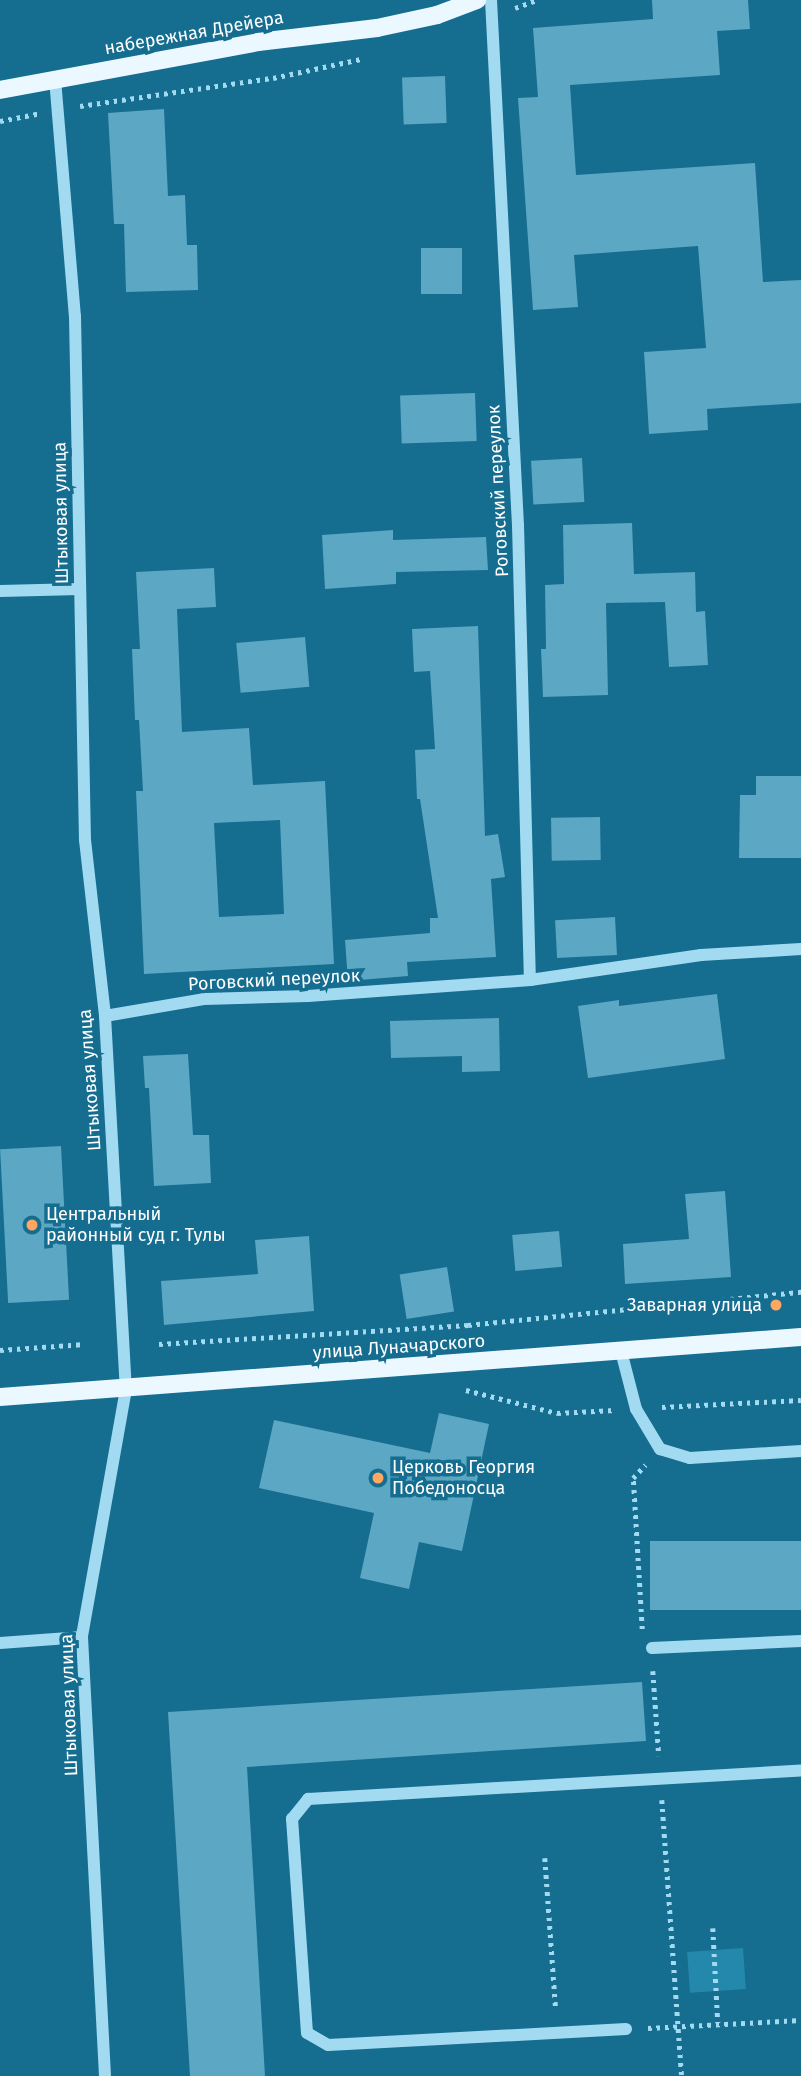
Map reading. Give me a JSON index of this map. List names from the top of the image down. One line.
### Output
{"streets":{"main road":["набережная Дрейера","улица Луначарского"],"street":["Роговский переулок","Штыковая улица"]},"crossings":[["набережная Дрейера","Штыковая улица"],["Роговский переулок","Штыковая улица"],["Штыковая улица","улица Луначарского"]],"places":["Центральный районный суд г. Тулы","Заварная улица","Церковь Георгия Победоносца"]}
